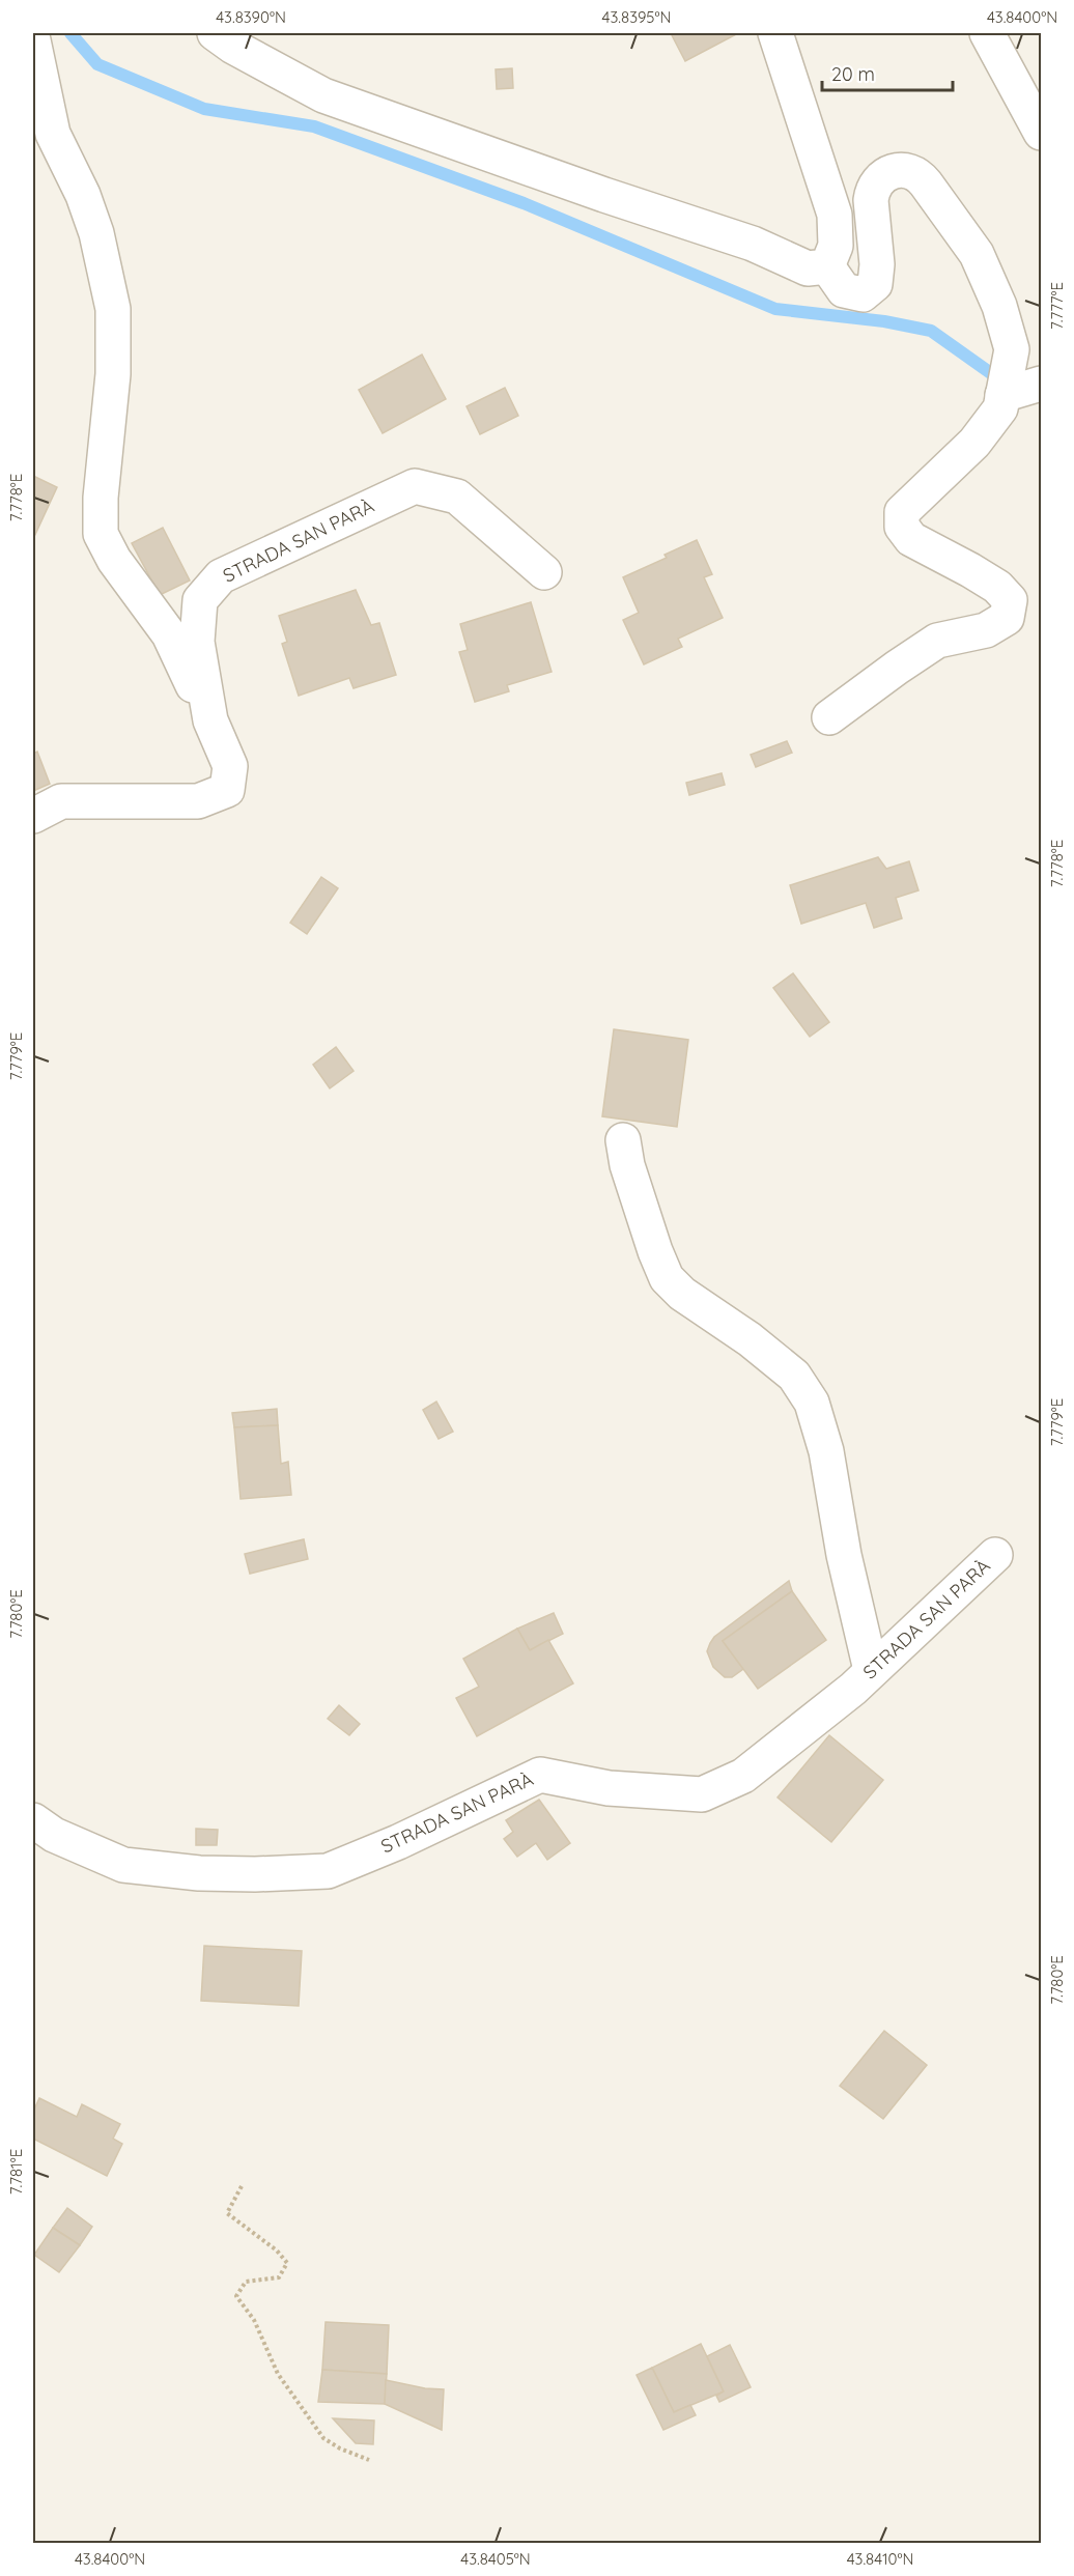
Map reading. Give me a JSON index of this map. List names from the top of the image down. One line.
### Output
{"streets":{"street":["STRADA SAN PARÀ"]},"scale_bar":"20 m","coordinates":["43.8390°N","43.8395°N","43.8400°N","7.777°E","7.778°E","7.779°E","7.780°E","7.781°E","43.8405°N","43.8410°N"]}
